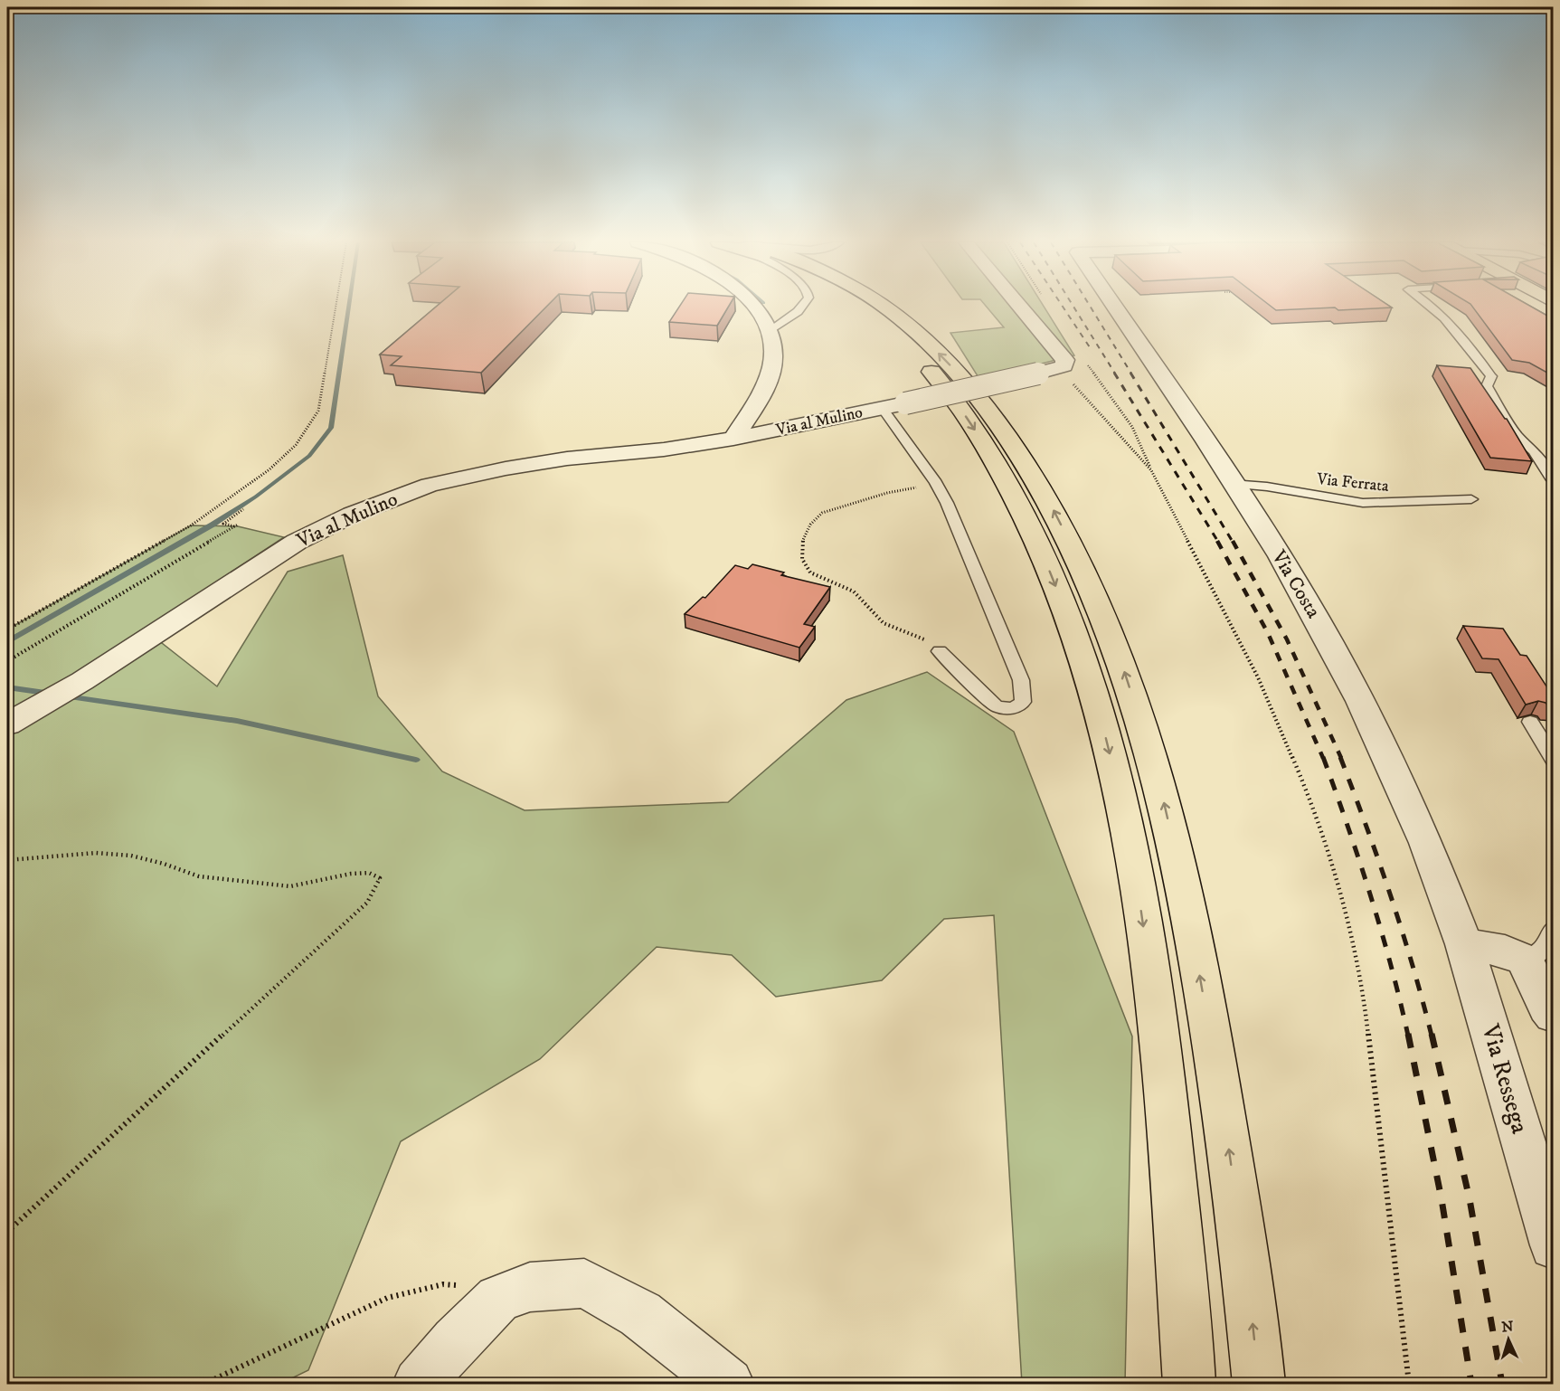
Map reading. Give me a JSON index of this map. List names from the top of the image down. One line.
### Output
{"streets":{"street":["Via al Mulino","Via Costa","Via Ressega"],"lane":["Via Ferrata"]},"crossings":[["Via Ferrata","Via Costa"],["Via Costa","Via Ressega"]],"north":"top"}
